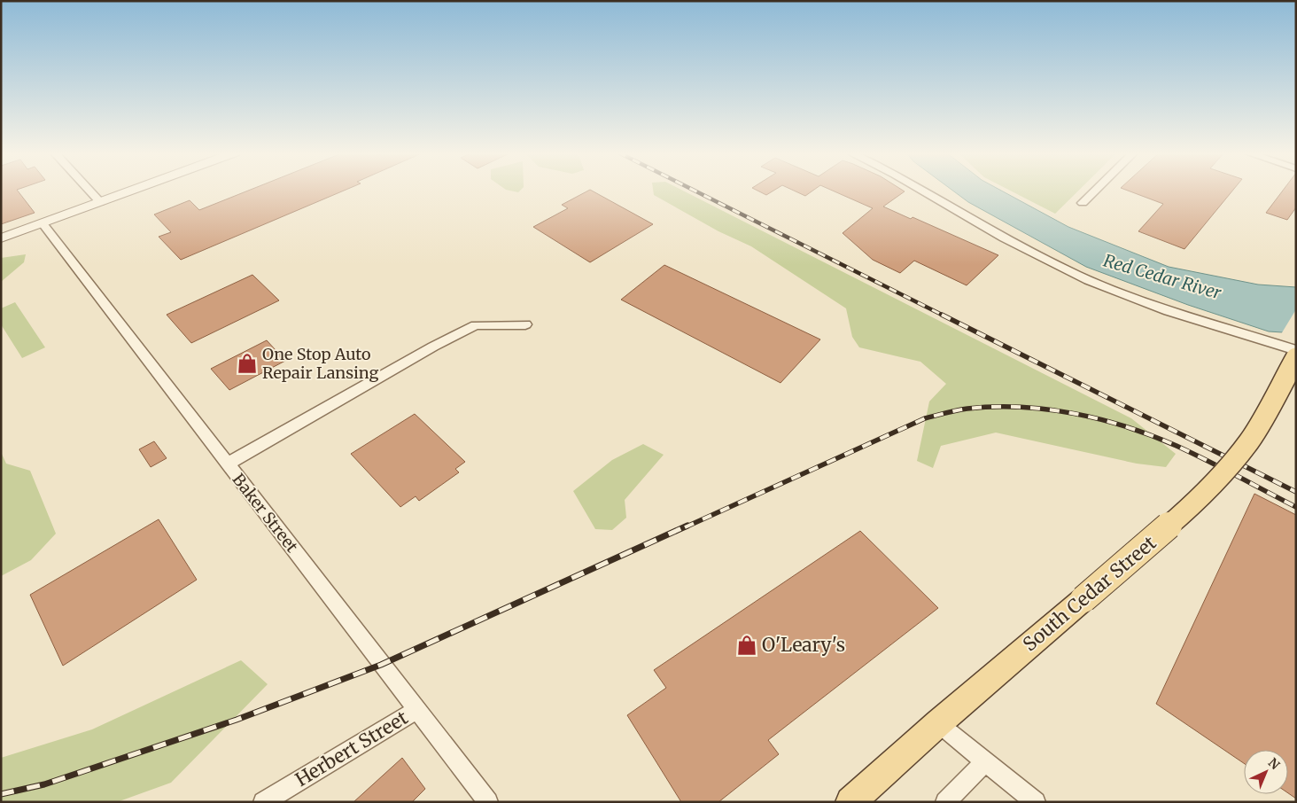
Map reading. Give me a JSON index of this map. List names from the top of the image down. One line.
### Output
{"streets":{"main road":["South Cedar Street"],"street":["Baker Street","Herbert Street"]},"crossings":[["Baker Street","Herbert Street"]],"water":["Red Cedar River"],"places":{"shop":["One Stop Auto Repair Lansing","O'Leary's"]},"north":"top right"}
